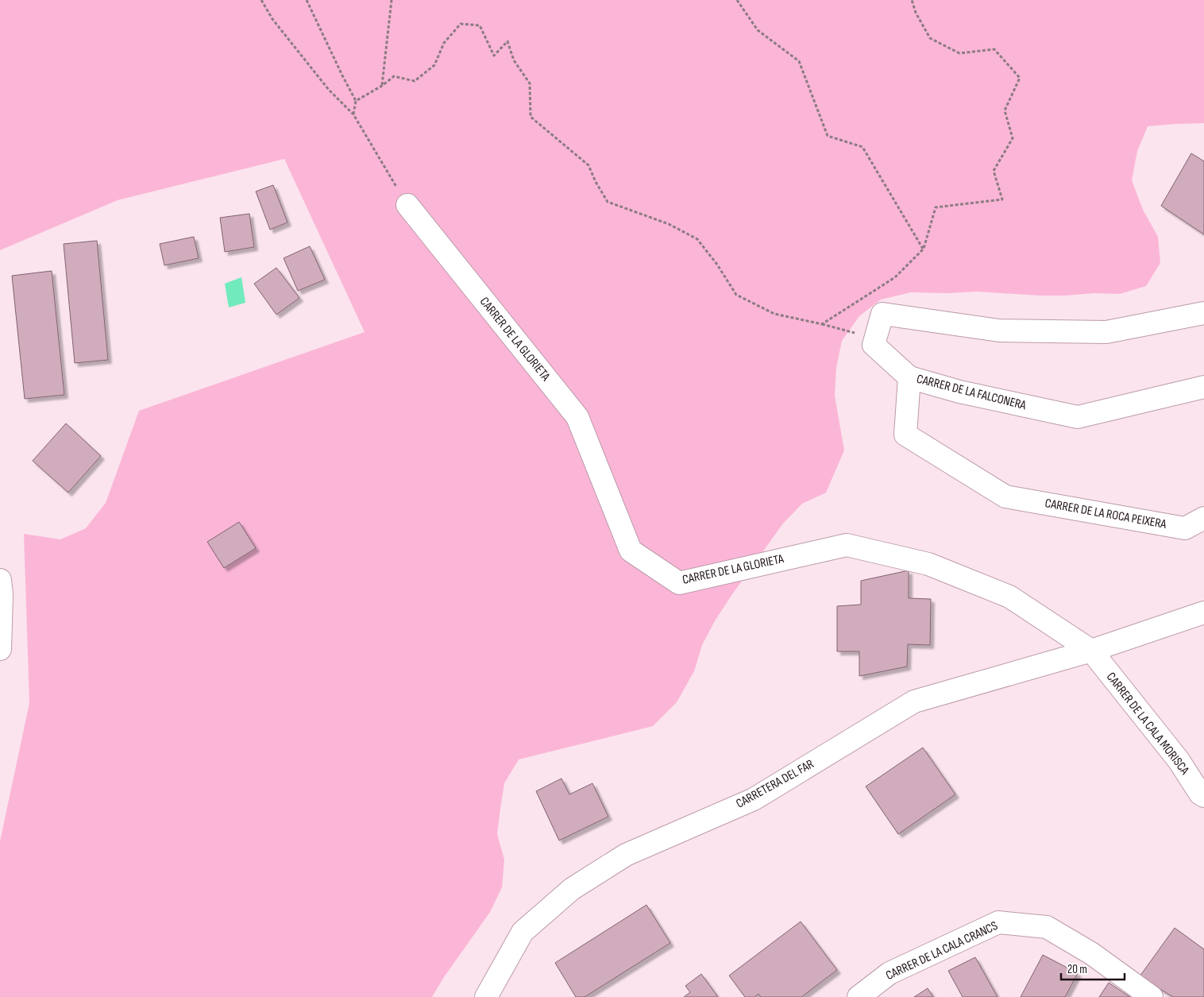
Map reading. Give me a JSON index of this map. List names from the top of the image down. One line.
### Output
{"streets":{"street":["CARRER DE LA GLORIETA","CARRER DE LA FALCONERA","CARRER DE LA ROCA PEIXERA","CARRER DE LA CALA MORISCA","CARRETERA DEL FAR","CARRER DE LA CALA CRANCS"]},"crossings":[["CARRER DE LA GLORIETA","CARRER DE LA CALA MORISCA"],["CARRER DE LA GLORIETA","CARRETERA DEL FAR"],["CARRER DE LA FALCONERA","CARRER DE LA ROCA PEIXERA"],["CARRER DE LA CALA MORISCA","CARRETERA DEL FAR"]],"scale_bar":"20 m"}
